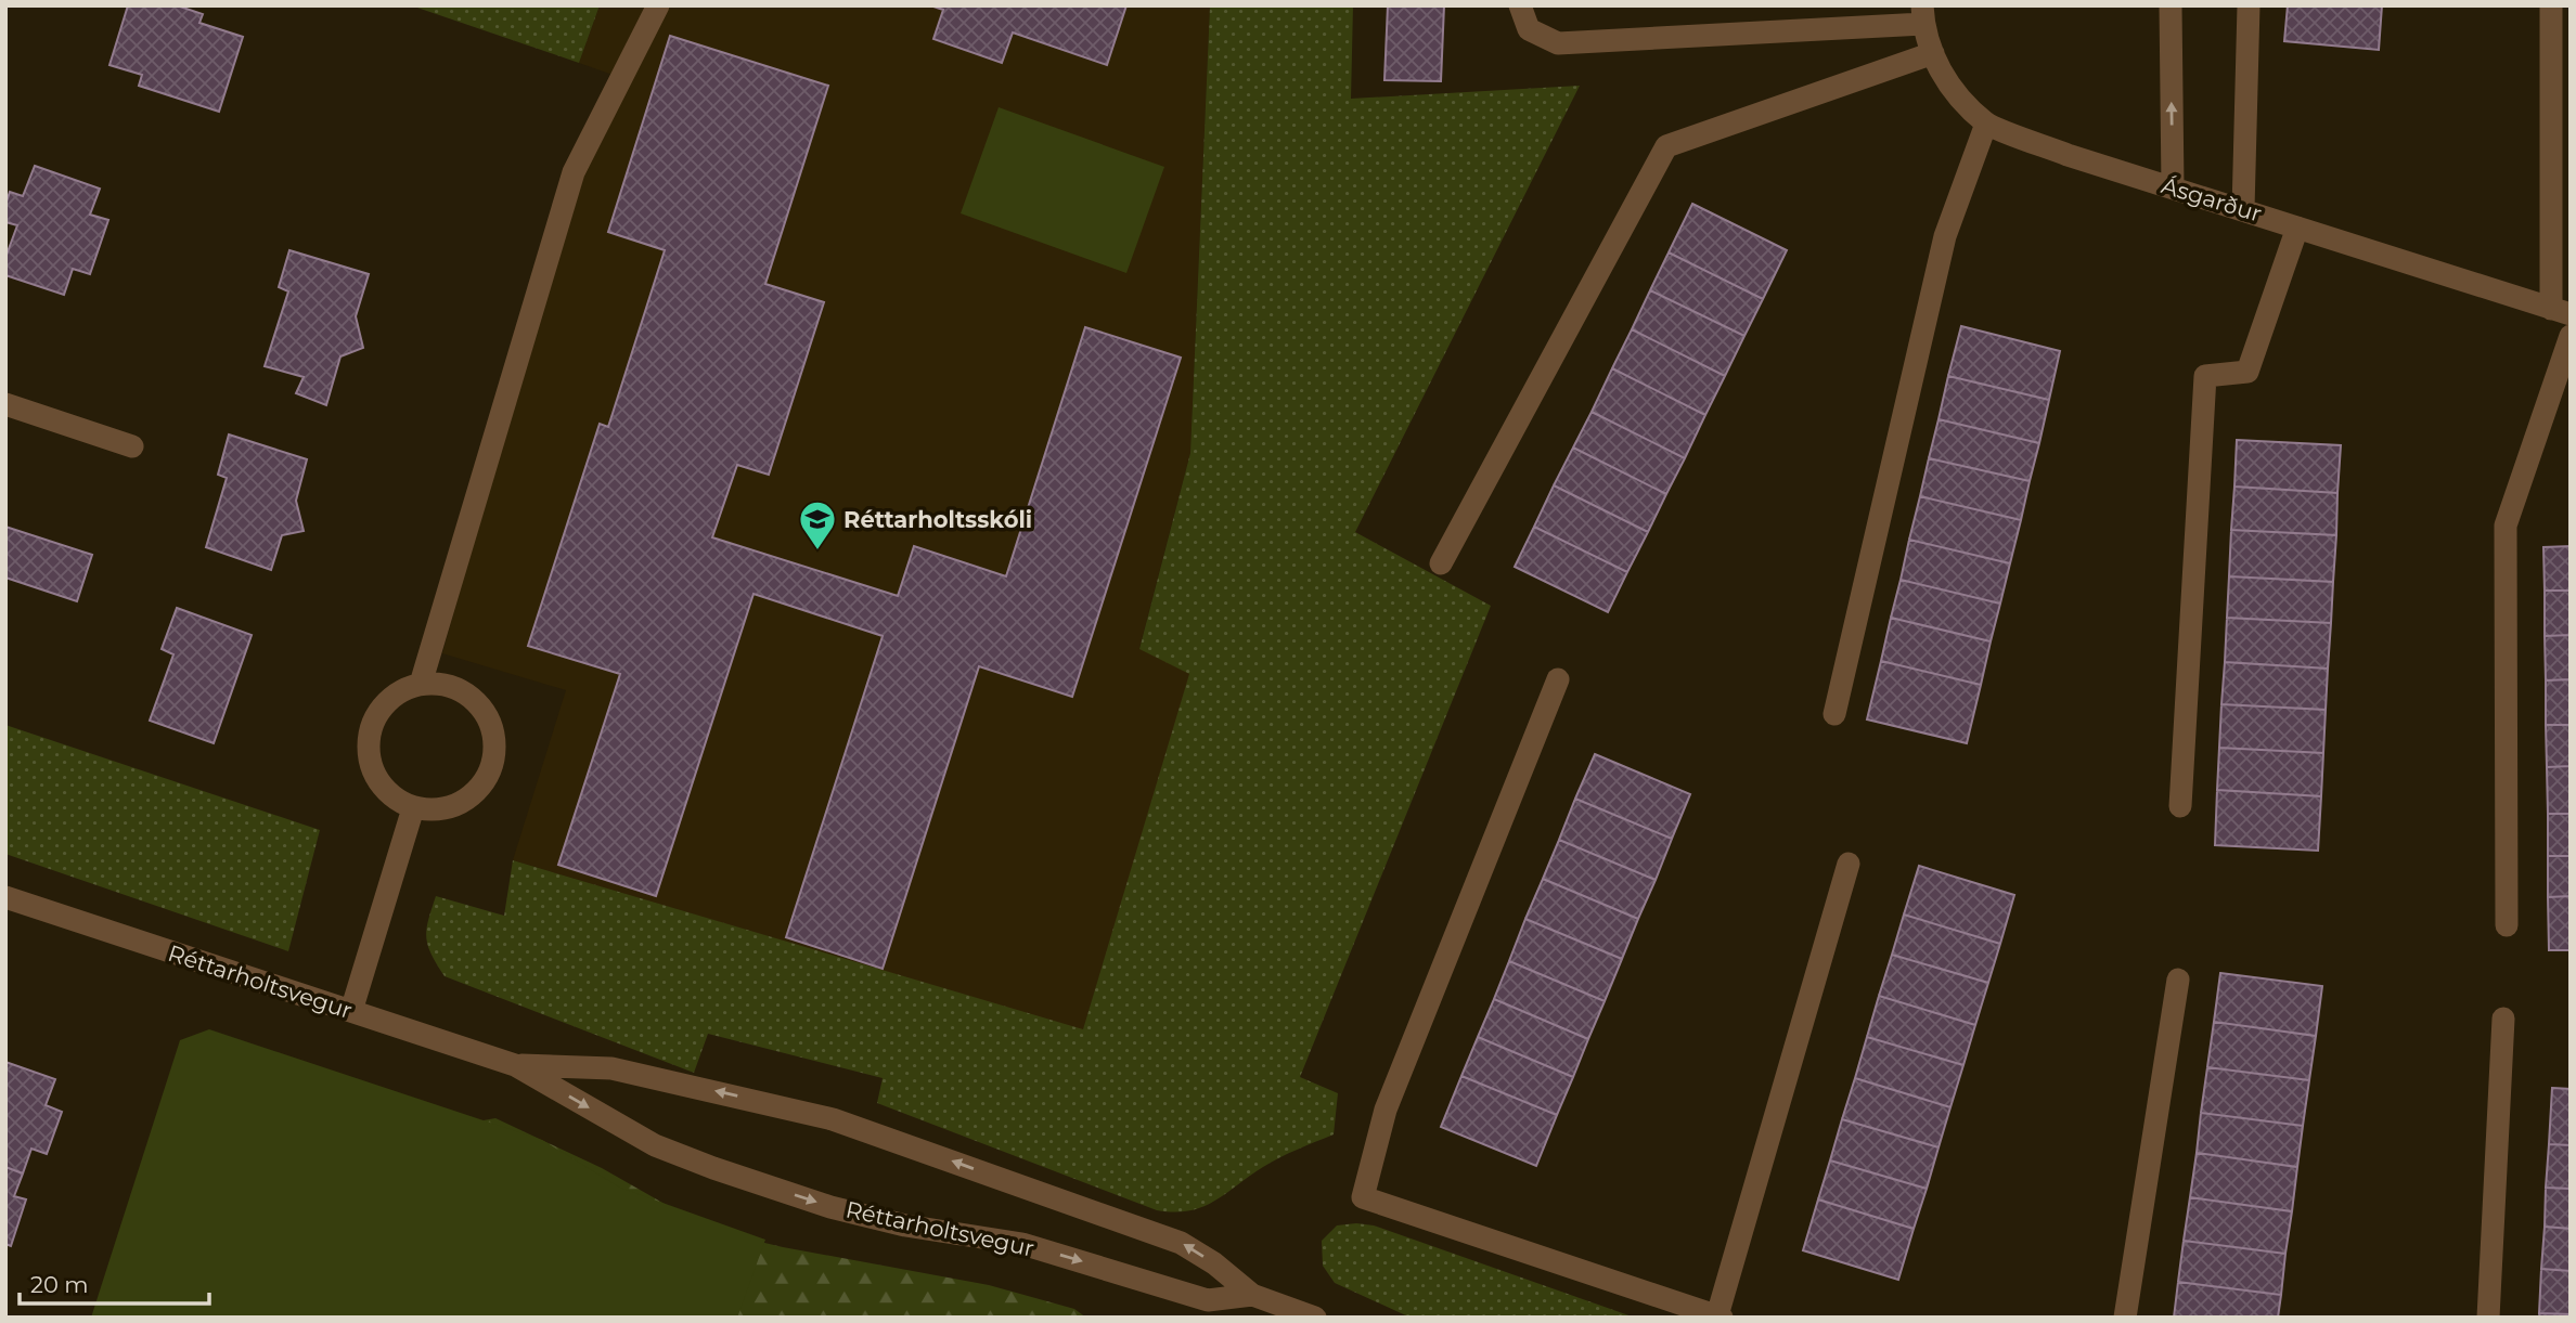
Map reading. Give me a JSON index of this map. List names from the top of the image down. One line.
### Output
{"streets":{"street":["Ásgarður","Réttarholtsvegur"]},"places":{"school or university":["Réttarholtsskóli"]},"scale_bar":"20 m"}
